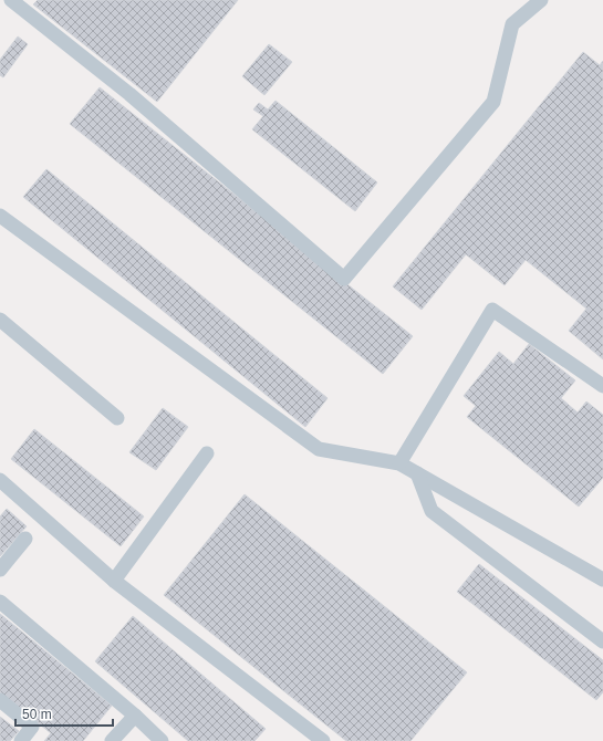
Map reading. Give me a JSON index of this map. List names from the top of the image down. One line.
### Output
{"scale_bar":"50 m"}
